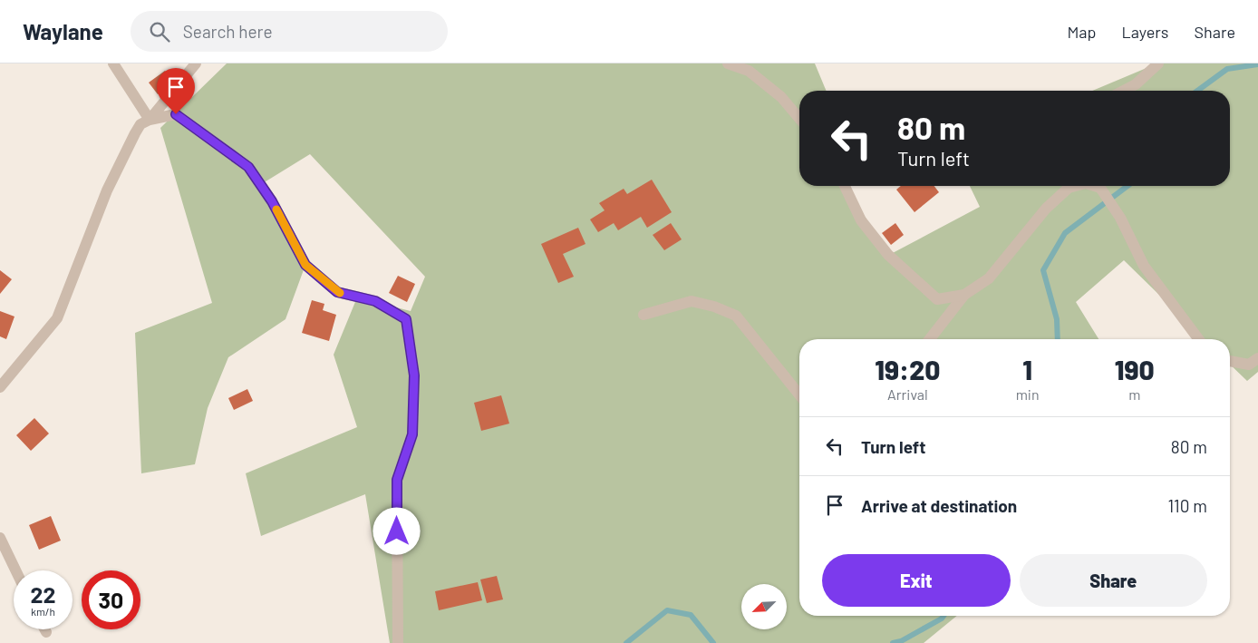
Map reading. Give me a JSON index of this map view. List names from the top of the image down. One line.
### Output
{"north":"bottom left","page":{"header":"Waylane","search":"Search here","nav":["Map","Layers","Share"],"turn":["80 m","Turn left"],"eta":["19:20","Arrival","1","min","190","m"],"list":[{"name":"Turn left","value":"80 m"},{"name":"Arrive at destination","value":"110 m"}],"buttons":["Exit","Share"],"speed":"22 km/h","limit":"30"}}
